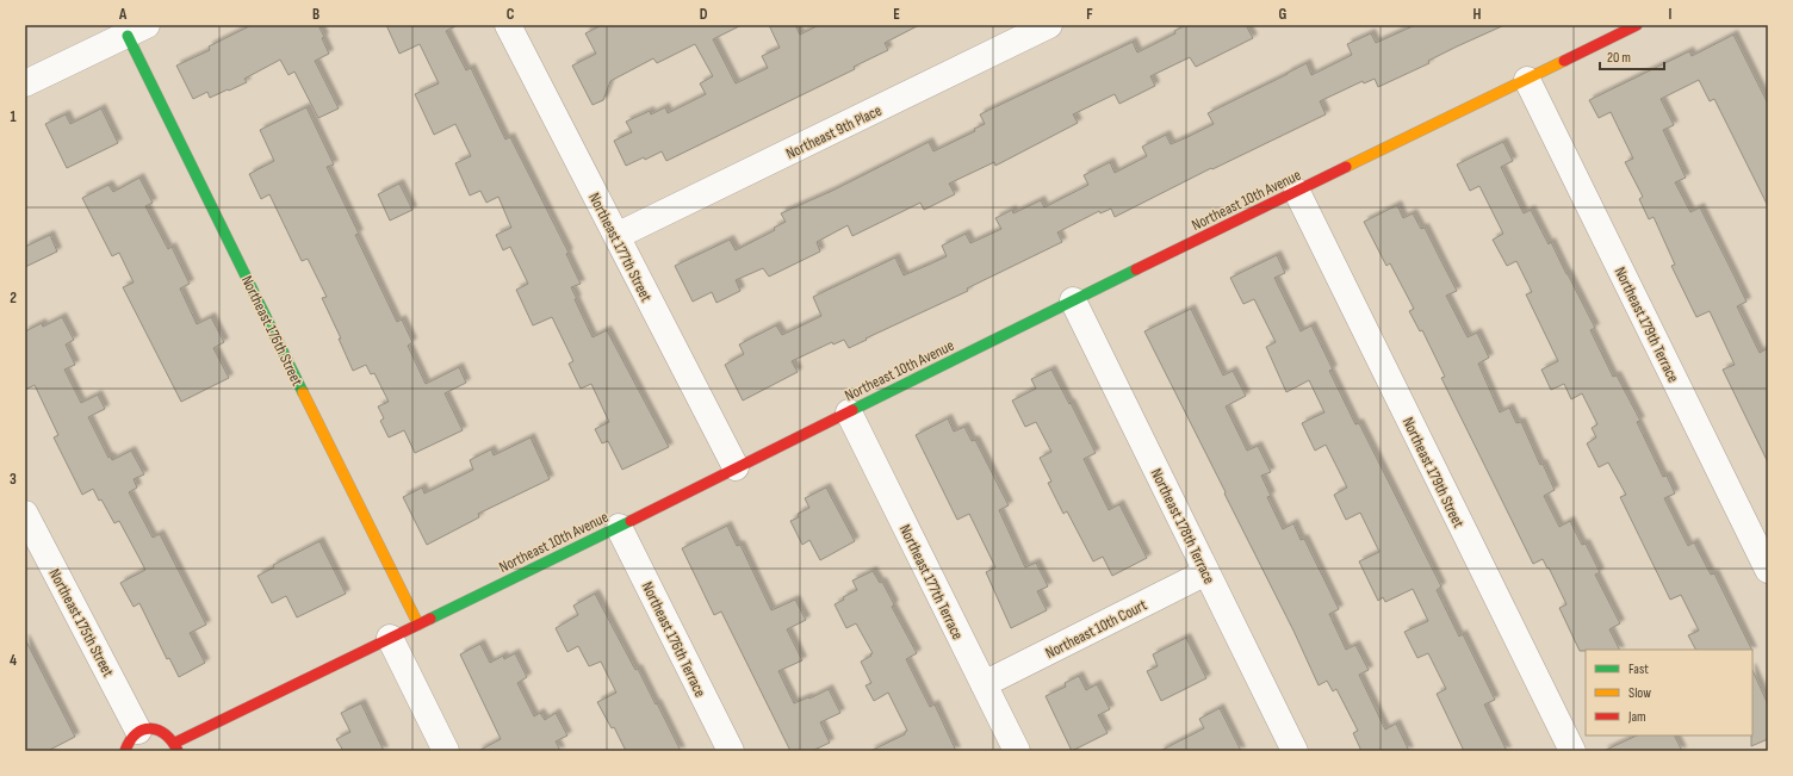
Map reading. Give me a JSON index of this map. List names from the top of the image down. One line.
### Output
{"streets":{"street":["Northeast 9th Place","Northeast 10th Avenue","Northeast 177th Street","Northeast 179th Terrace","Northeast 176th Street","Northeast 179th Street","Northeast 178th Terrace","Northeast 177th Terrace","Northeast 175th Street","Northeast 10th Court","Northeast 176th Terrace"]},"crossings":[["Northeast 9th Place","Northeast 177th Street"],["Northeast 10th Avenue","Northeast 177th Street"],["Northeast 10th Avenue","Northeast 179th Terrace"],["Northeast 10th Avenue","Northeast 176th Street"],["Northeast 10th Avenue","Northeast 179th Street"],["Northeast 10th Avenue","Northeast 178th Terrace"],["Northeast 10th Avenue","Northeast 177th Terrace"],["Northeast 10th Avenue","Northeast 176th Terrace"],["Northeast 178th Terrace","Northeast 10th Court"],["Northeast 177th Terrace","Northeast 10th Court"]],"legend":["Fast","Slow","Jam"],"scale_bar":"20 m","grid":{"columns":["A","B","C","D","E","F","G","H","I"],"rows":["1","2","3","4"]}}
